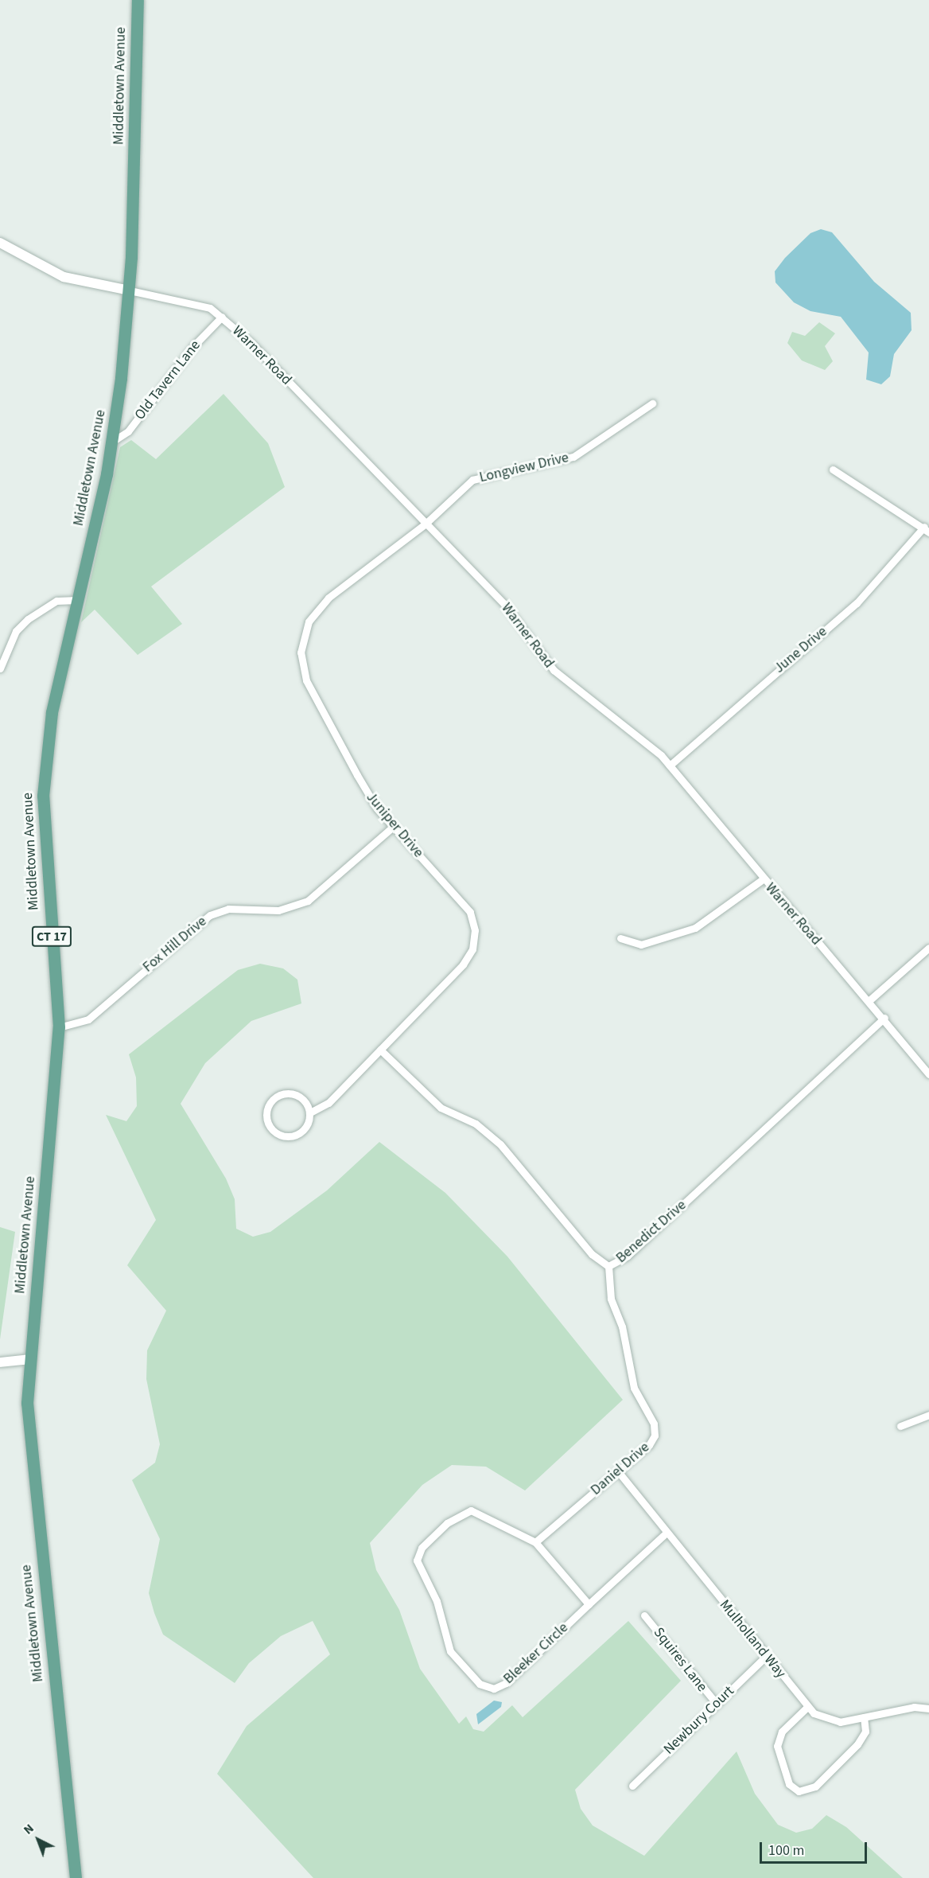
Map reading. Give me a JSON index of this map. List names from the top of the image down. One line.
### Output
{"streets":{"main road":["Middletown Avenue","CT 17"],"street":["Warner Road","Old Tavern Lane","Longview Drive","June Drive","Juniper Drive","Fox Hill Drive","Benedict Drive","Daniel Drive","Mulholland Way","Bleeker Circle","Squires Lane","Newbury Court"]},"crossings":[["Middletown Avenue","Warner Road"],["Middletown Avenue","Old Tavern Lane"],["Middletown Avenue","Fox Hill Drive"],["Warner Road","Old Tavern Lane"],["Warner Road","Longview Drive"],["Warner Road","June Drive"],["Warner Road","Juniper Drive"],["Warner Road","Benedict Drive"],["Longview Drive","Juniper Drive"],["Juniper Drive","Fox Hill Drive"],["Juniper Drive","Benedict Drive"],["Benedict Drive","Daniel Drive"],["Daniel Drive","Mulholland Way"],["Daniel Drive","Bleeker Circle"],["Mulholland Way","Bleeker Circle"],["Mulholland Way","Newbury Court"],["Squires Lane","Newbury Court"]],"scale_bar":"100 m","north":"top left"}
